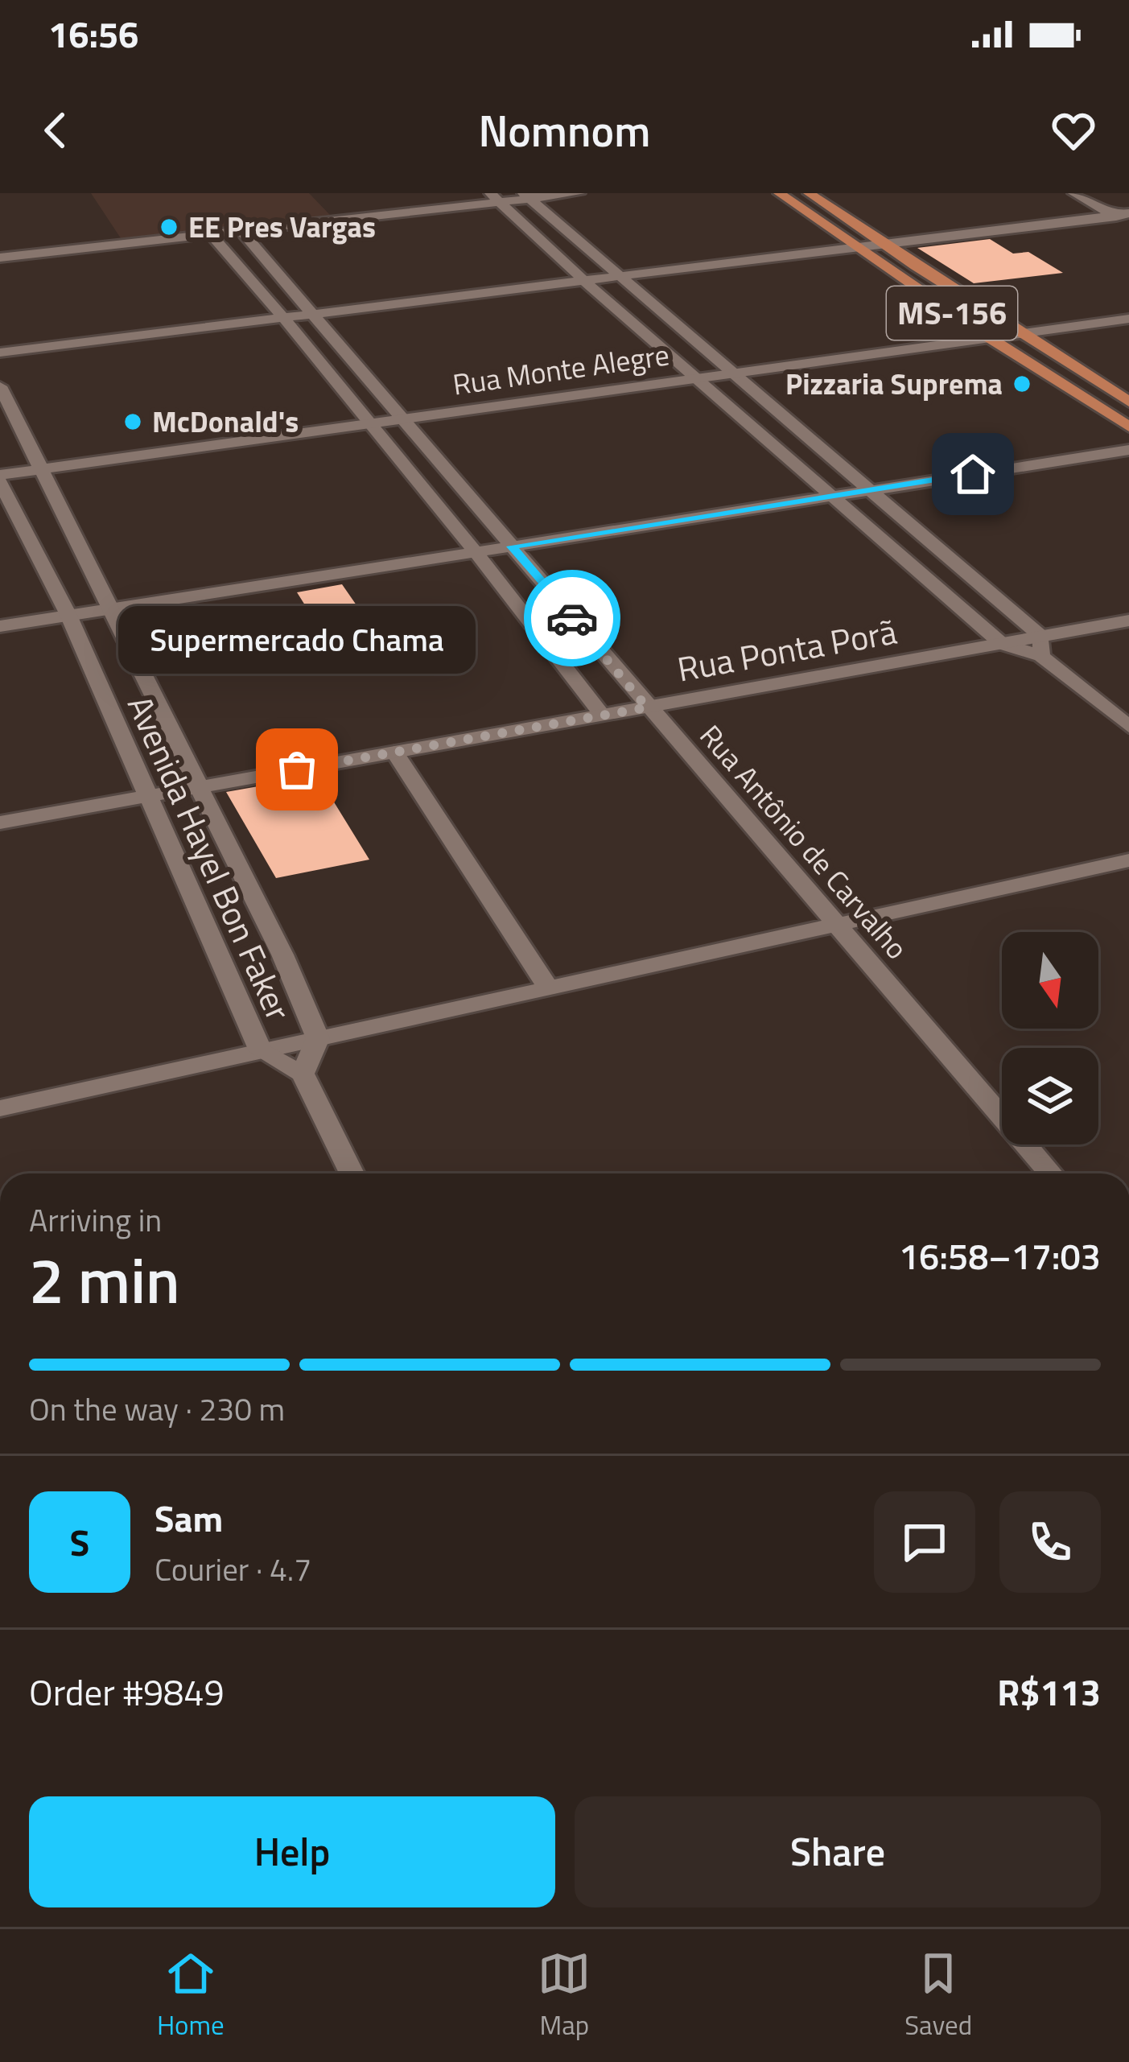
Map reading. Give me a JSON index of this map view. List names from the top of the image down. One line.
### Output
{"streets":{"main road":["MS-156"],"street":["Rua Monte Alegre","Rua Ponta Porã","Rua Antônio de Carvalho","Avenida Hayel Bon Faker"]},"crossings":[["MS-156","Rua Monte Alegre"],["Rua Monte Alegre","Rua Antônio de Carvalho"],["Rua Monte Alegre","Avenida Hayel Bon Faker"],["Rua Ponta Porã","Rua Antônio de Carvalho"],["Rua Ponta Porã","Avenida Hayel Bon Faker"]],"places":["EE Pres Vargas","Pizzaria Suprema","McDonald's","Supermercado Chama"],"north":"bottom","page":{"status":"16:56","header":"Nomnom","bubble":"Supermercado Chama","heading":["2 min","Arriving in","16:58–17:03"],"panel":["Sam","Courier · 4.7","Order #9849","R$113"],"bar":"On the way · 230 m","round":"S","buttons":["Help","Share"],"tabs":["Home","Map","Saved"]}}
